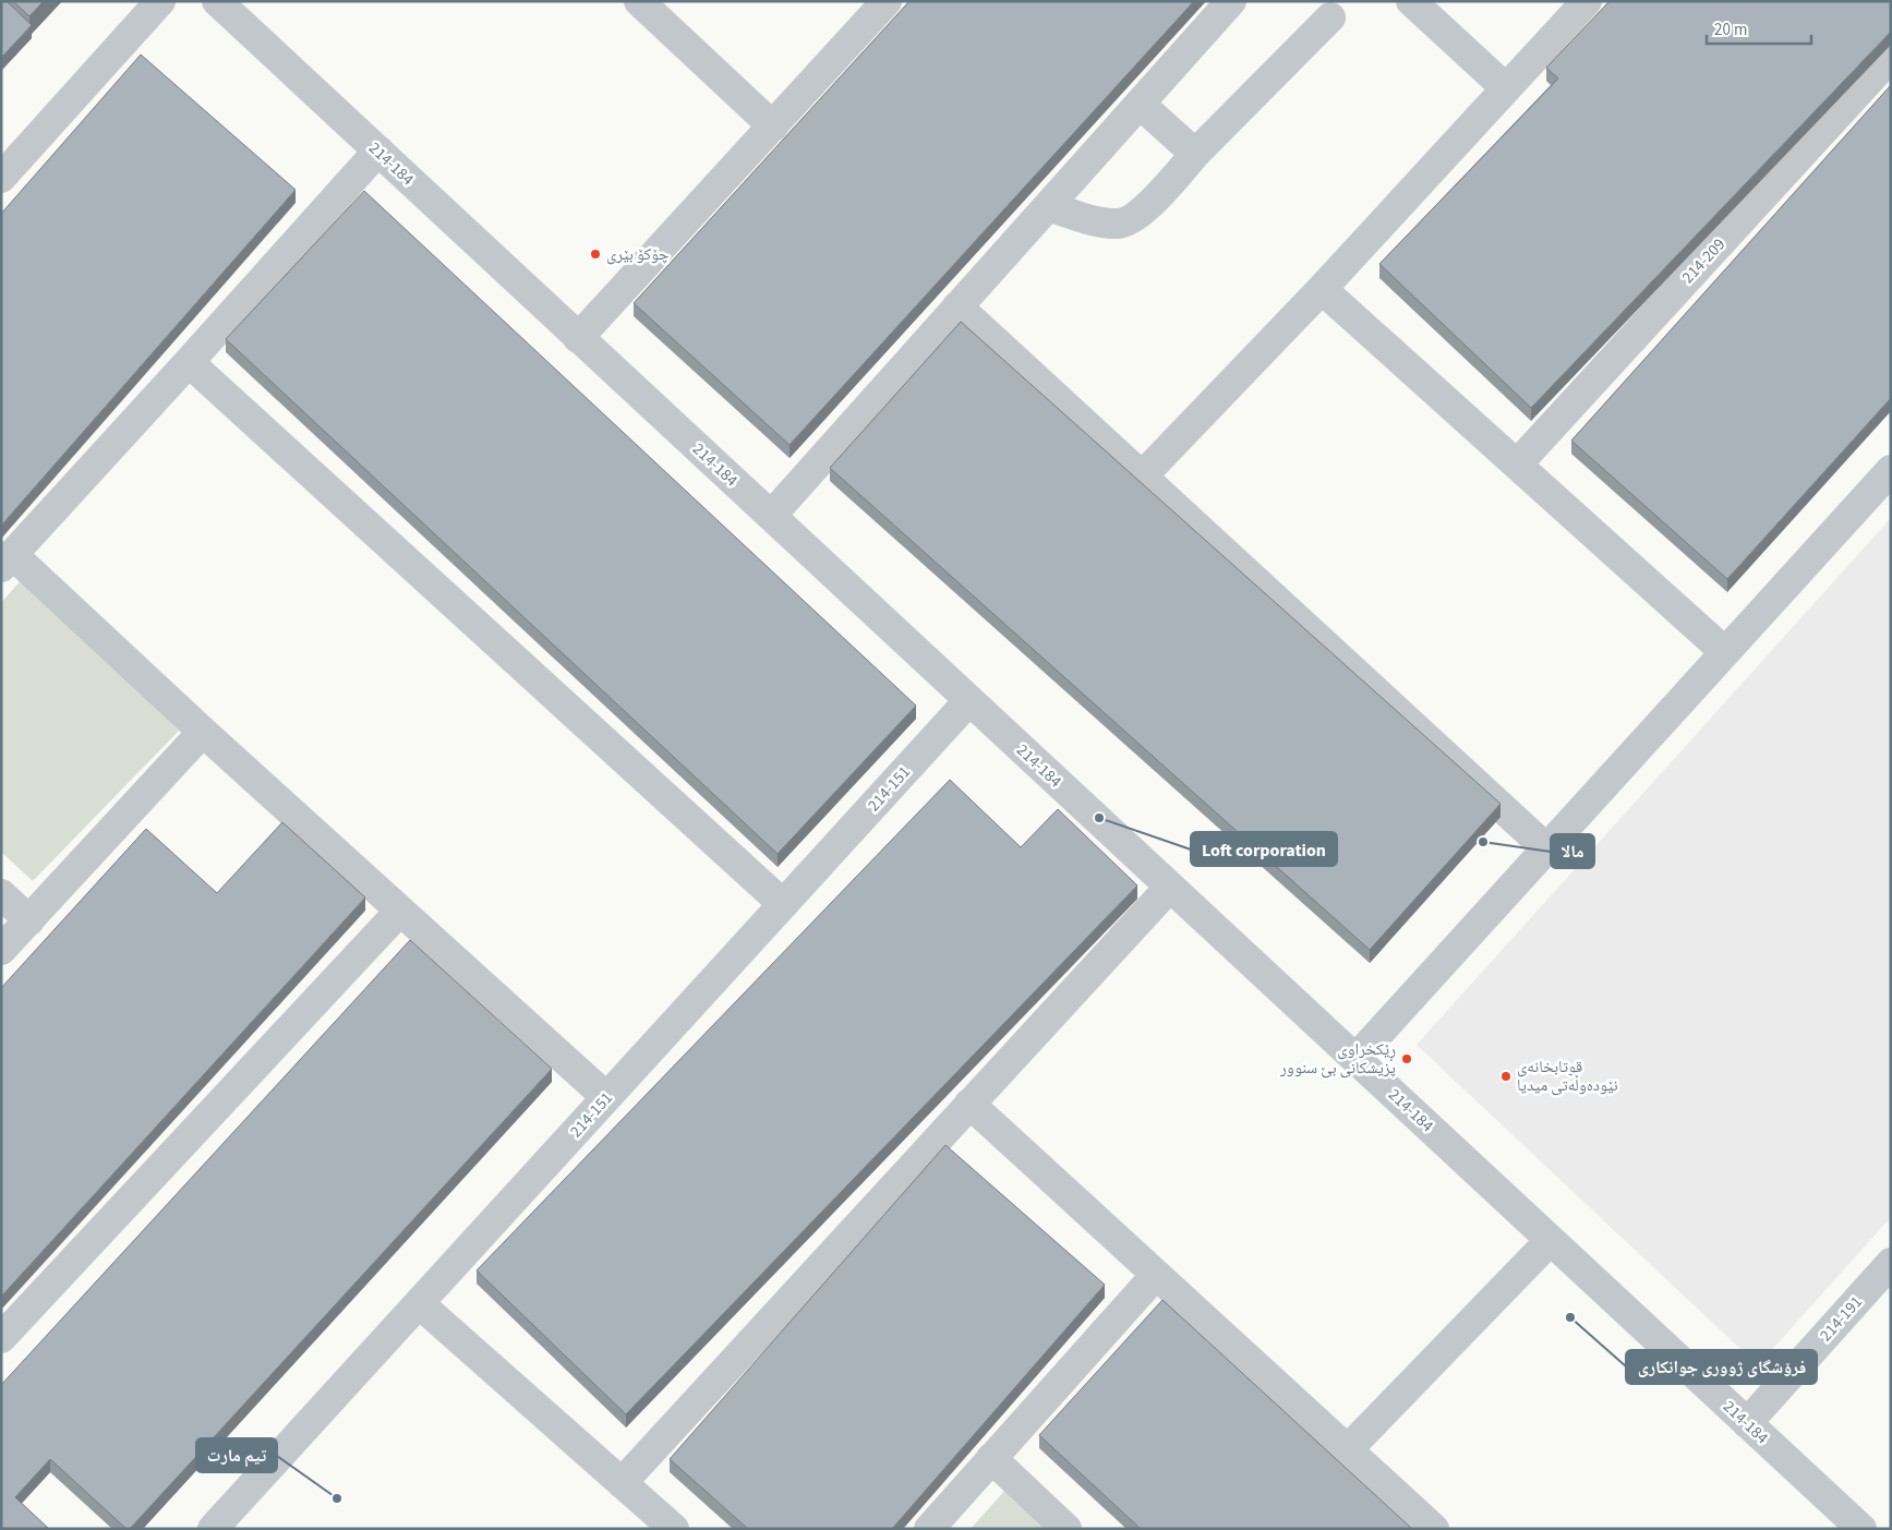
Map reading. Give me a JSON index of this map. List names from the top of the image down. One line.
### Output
{"streets":{"street":["214-184","214-209","214-151","214-191"]},"crossings":[["214-184","214-151"],["214-184","214-191"]],"places":["چۆکۆ بێری","Loft corporation","مالا","ڕێکخراوی پزیشکانی بێ سنوور","قوتابخانەی نێودەوڵەتی میدیا","فرۆشگای ژووری جوانکاری","تيم مارت"],"scale_bar":"20 m"}
